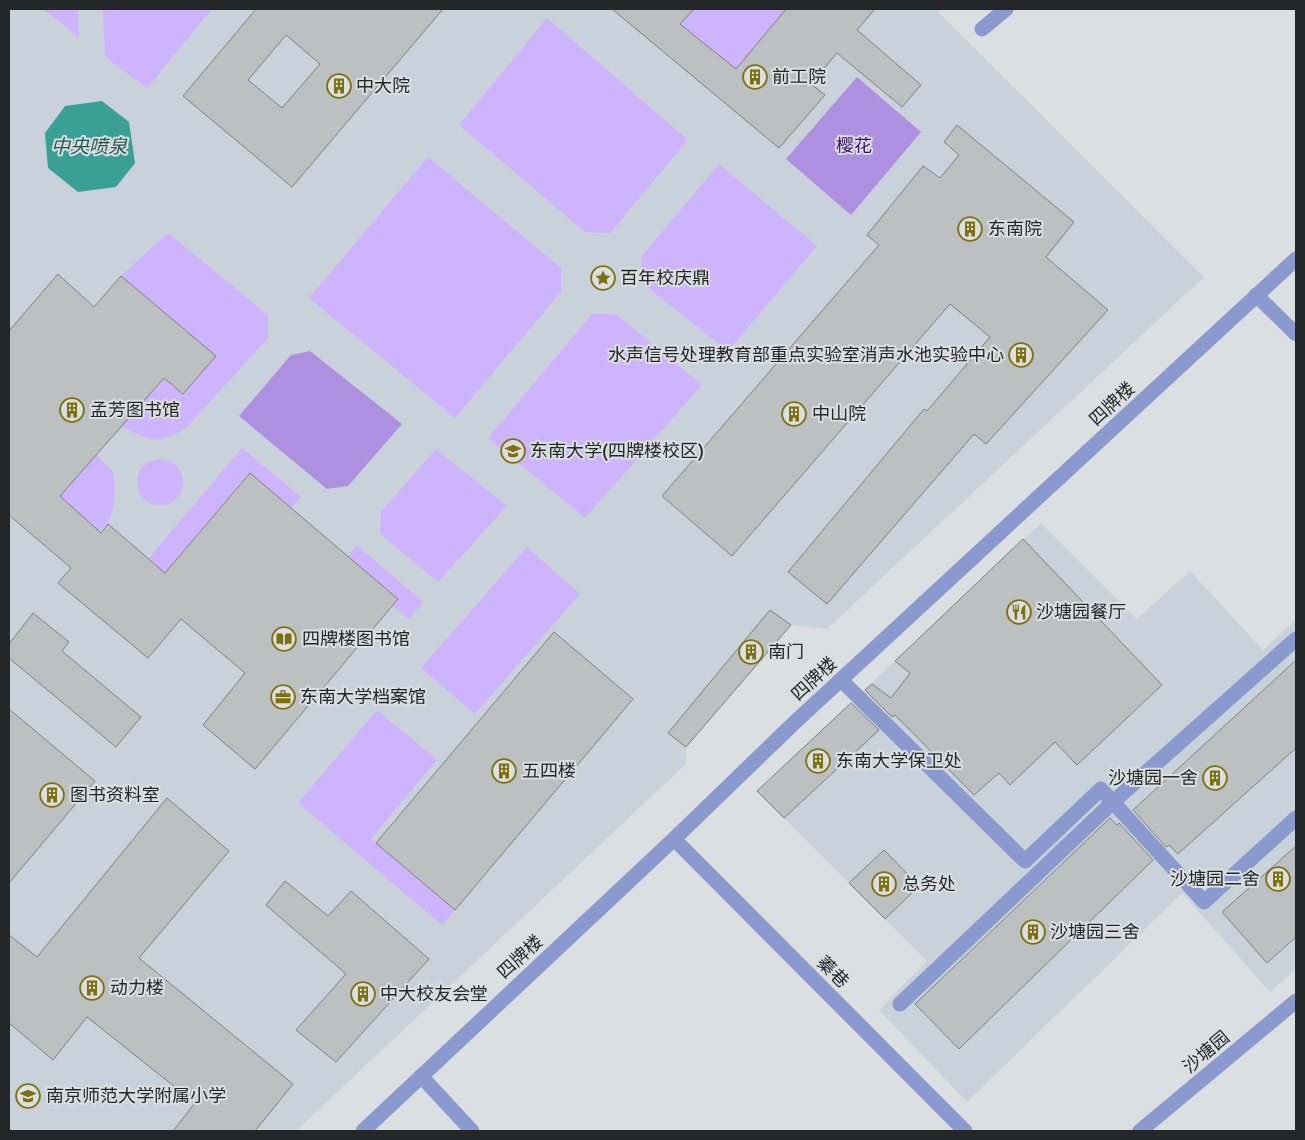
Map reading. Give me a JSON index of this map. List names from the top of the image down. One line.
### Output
{"streets":{"street":["四牌楼","蓁巷","沙塘园"]},"crossings":[["四牌楼","蓁巷"]],"water":["中央喷泉"],"parks":["樱花"],"places":{"building":["前工院","中大院","东南院","水声信号处理教育部重点实验室消声水池实验中心","孟芳图书馆","中山院","南门","东南大学保卫处","五四楼","沙塘园一舍","图书资料室","沙塘园二舍","总务处","沙塘园三舍","动力楼","中大校友会堂"],"place":["百年校庆鼎"],"school or university":["东南大学(四牌楼校区)","南京师范大学附属小学"],"restaurant":["沙塘园餐厅"],"library":["四牌楼图书馆"],"office":["东南大学档案馆"]}}
